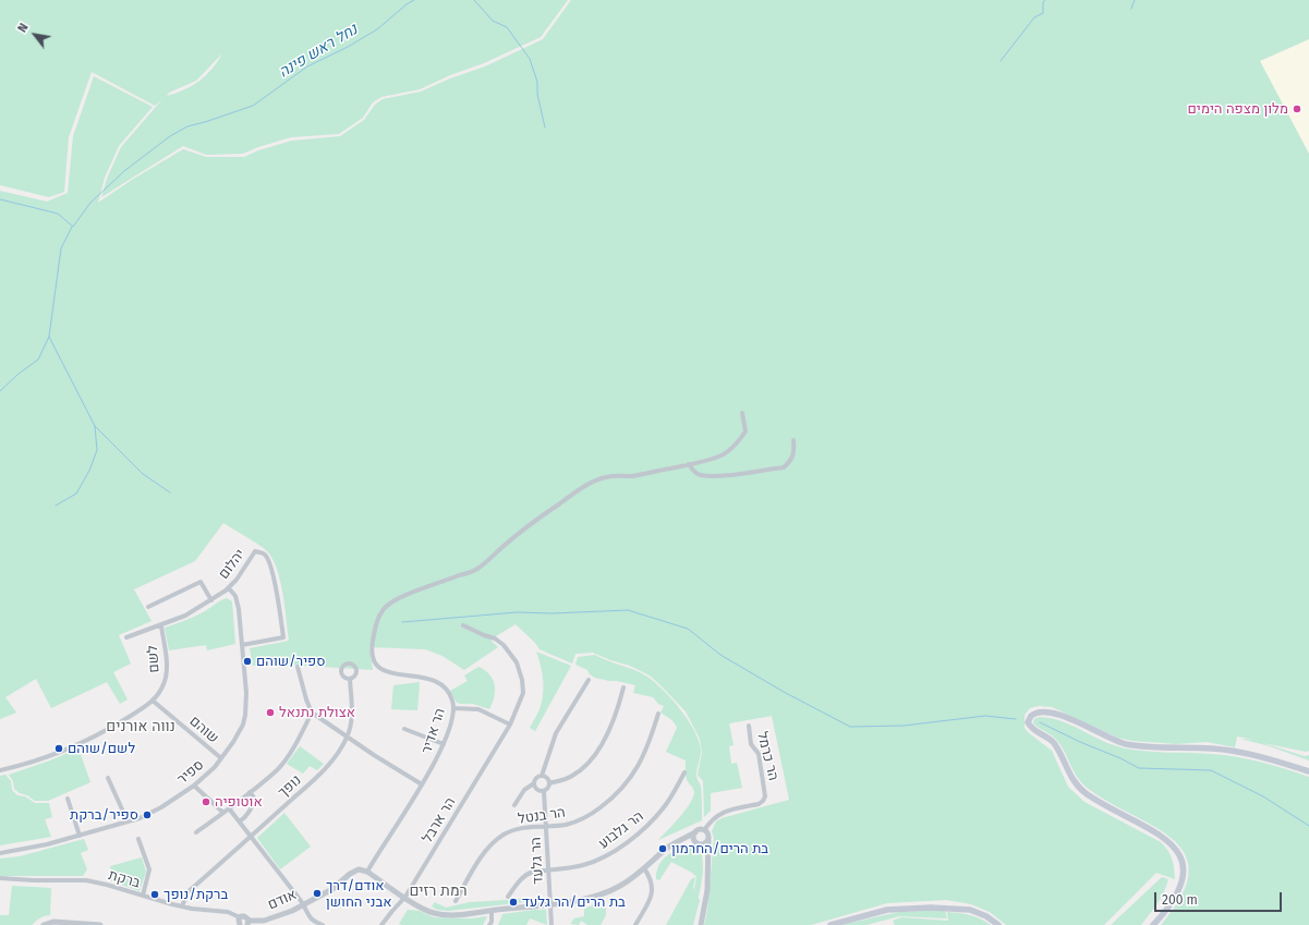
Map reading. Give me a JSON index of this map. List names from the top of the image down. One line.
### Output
{"streets":{"street":["יהלום","לשם","שוהם","הר אדיר","הר כרמל","ספיר","נופך","הר בנטל","הר ארבל","הר גלבוע","הר גלעד","ברקת","אודם"]},"crossings":[["יהלום","לשם"],["יהלום","ספיר"],["לשם","שוהם"],["שוהם","ספיר"],["הר אדיר","אודם"],["נופך","ברקת"],["הר בנטל","הר גלעד"],["הר גלבוע","הר גלעד"]],"districts":["נווה אורנים","רמת רזים"],"water":["נחל ראש פינה"],"places":["מלון מצפה הימים","ספיר/שוהם","אצולת נתנאל","לשם/שוהם","אוטופיה","ספיר/ברקת","בת הרים/החרמון","אודם/דרך אבני החושן","ברקת/נופך","בת הרים/הר גלעד"],"scale_bar":"200 m","north":"top left"}
